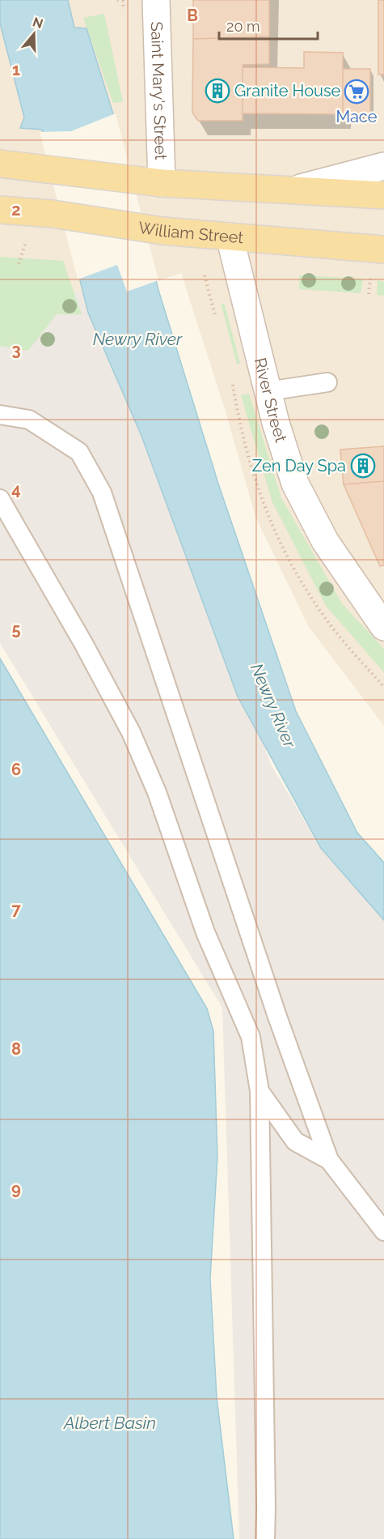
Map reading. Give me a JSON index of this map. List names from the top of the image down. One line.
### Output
{"streets":{"main road":["William Street"],"street":["Saint Mary's Street","River Street"]},"crossings":[["William Street","River Street"]],"water":["Newry River","Albert Basin"],"places":{"building":["Granite House","Zen Day Spa"],"supermarket":["Mace"]},"scale_bar":"20 m","north":"top","grid":{"columns":["B"],"rows":["1","2","3","4","5","6","7","8","9"]}}
